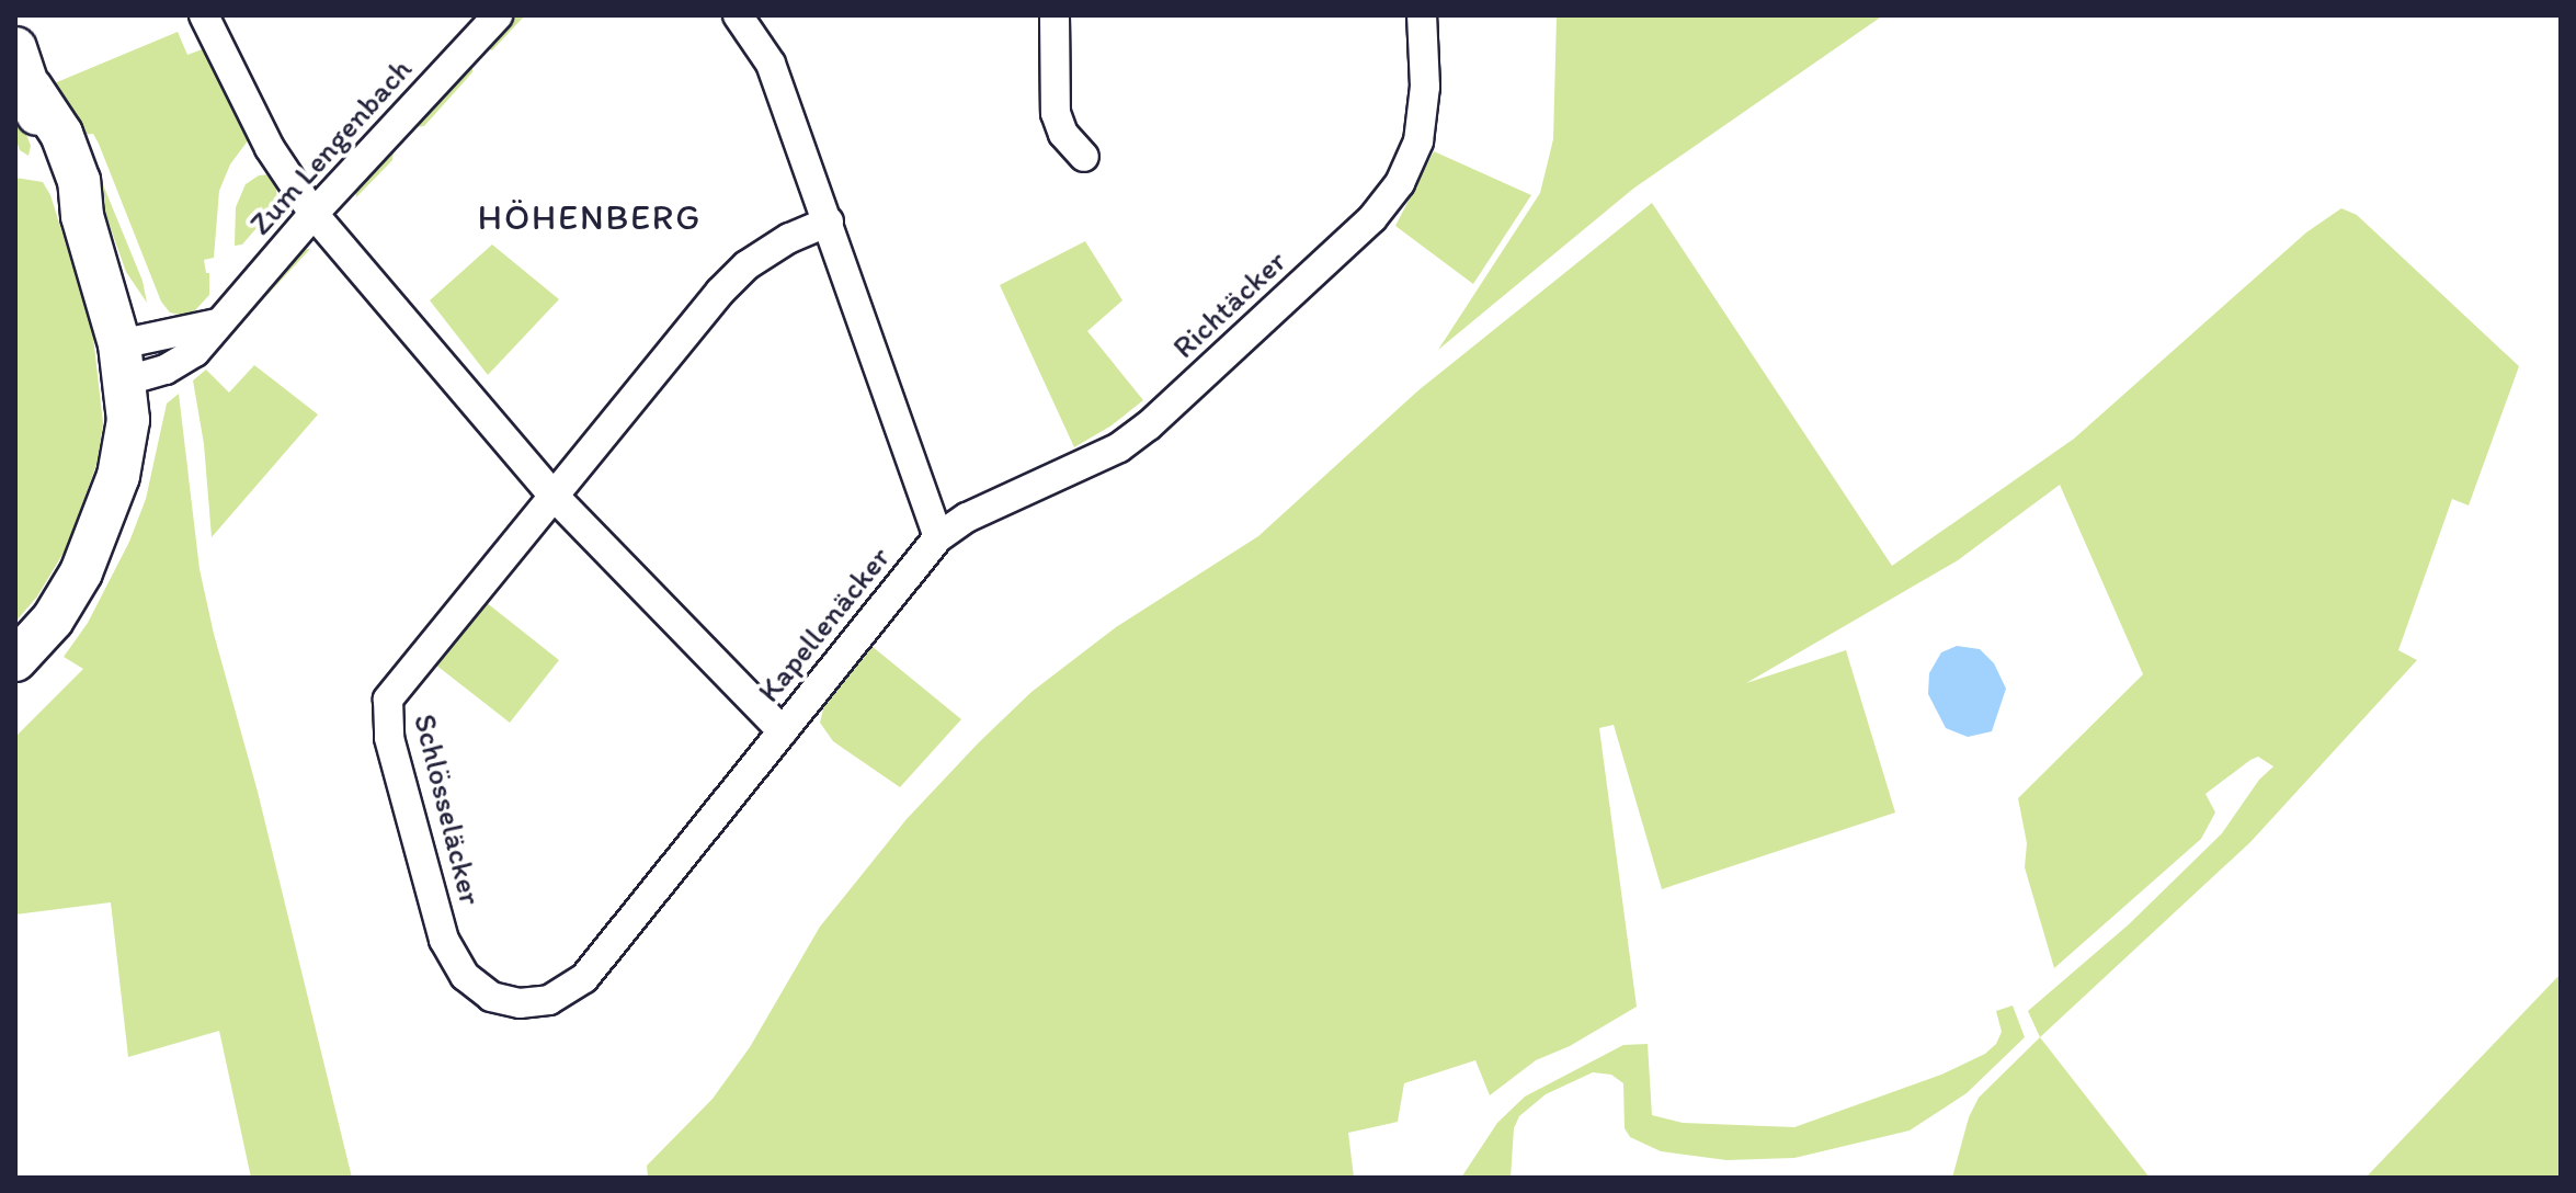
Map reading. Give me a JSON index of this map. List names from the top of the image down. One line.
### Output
{"streets":{"street":["Zum Lengenbach","Richtäcker","Kapellenäcker","Schlösseläcker"]},"crossings":[["Zum Lengenbach","Kapellenäcker"],["Richtäcker","Kapellenäcker"],["Kapellenäcker","Schlösseläcker"]],"districts":["HÖHENBERG"]}
